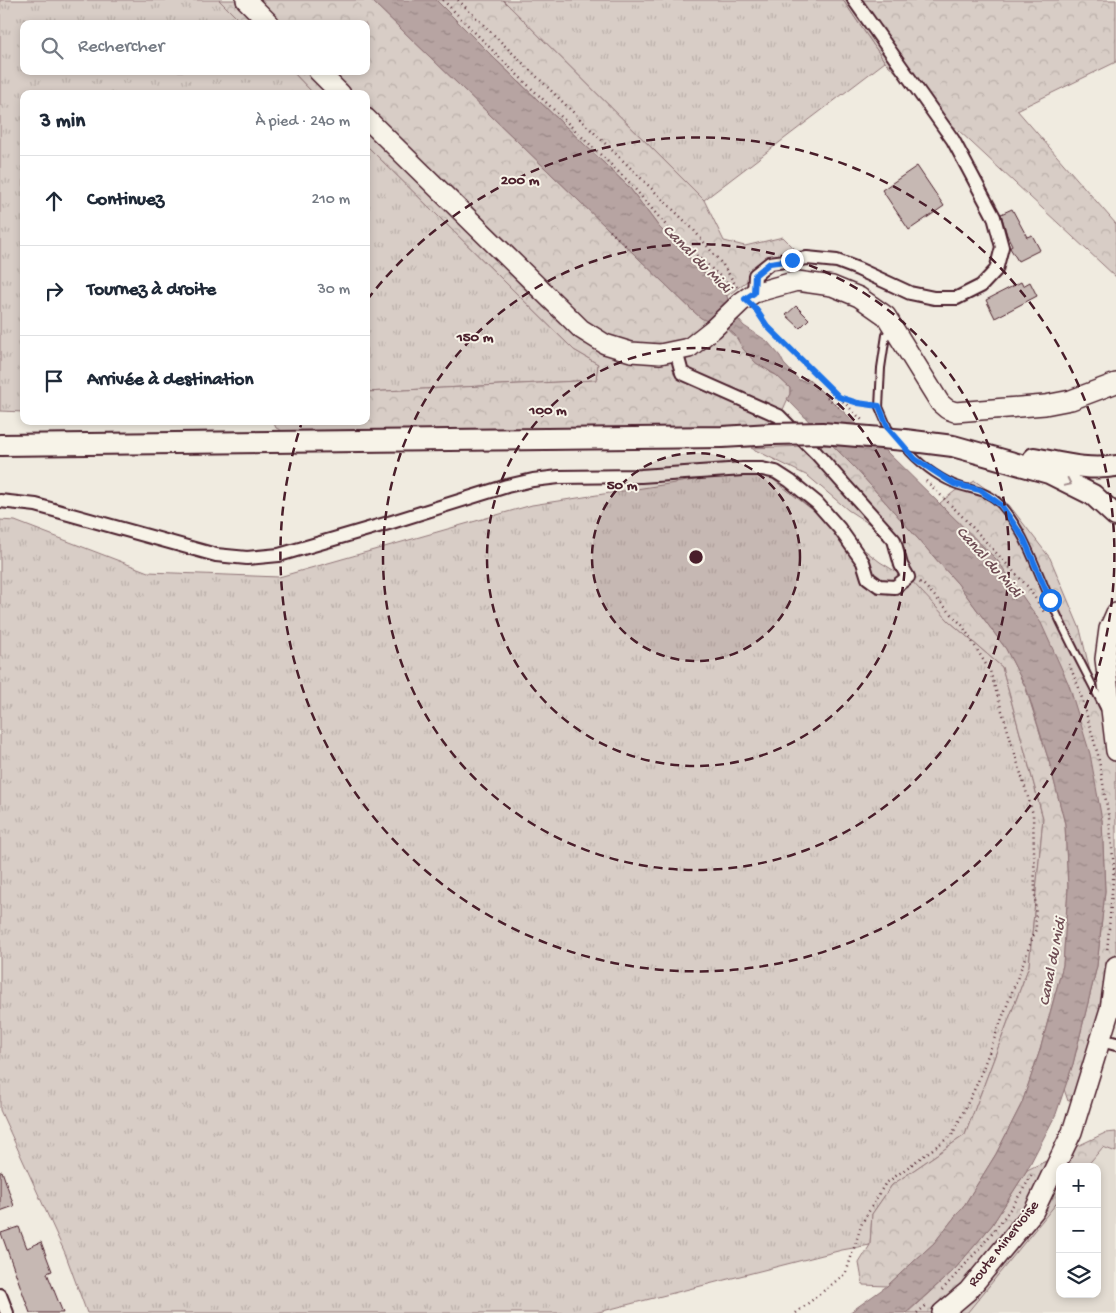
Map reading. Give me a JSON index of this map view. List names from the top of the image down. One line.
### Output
{"streets":{"street":["Route Minervoise"]},"water":["Canal du Midi"],"page":{"search":"Rechercher","heading":["3 min","À pied · 240 m"],"list":[["Continuez","210 m"],["Tournez à droite","30 m"],"Arrivée à destination"],"map_buttons":["+","−"]},"rings":["200 m","150 m","100 m","50 m"]}
